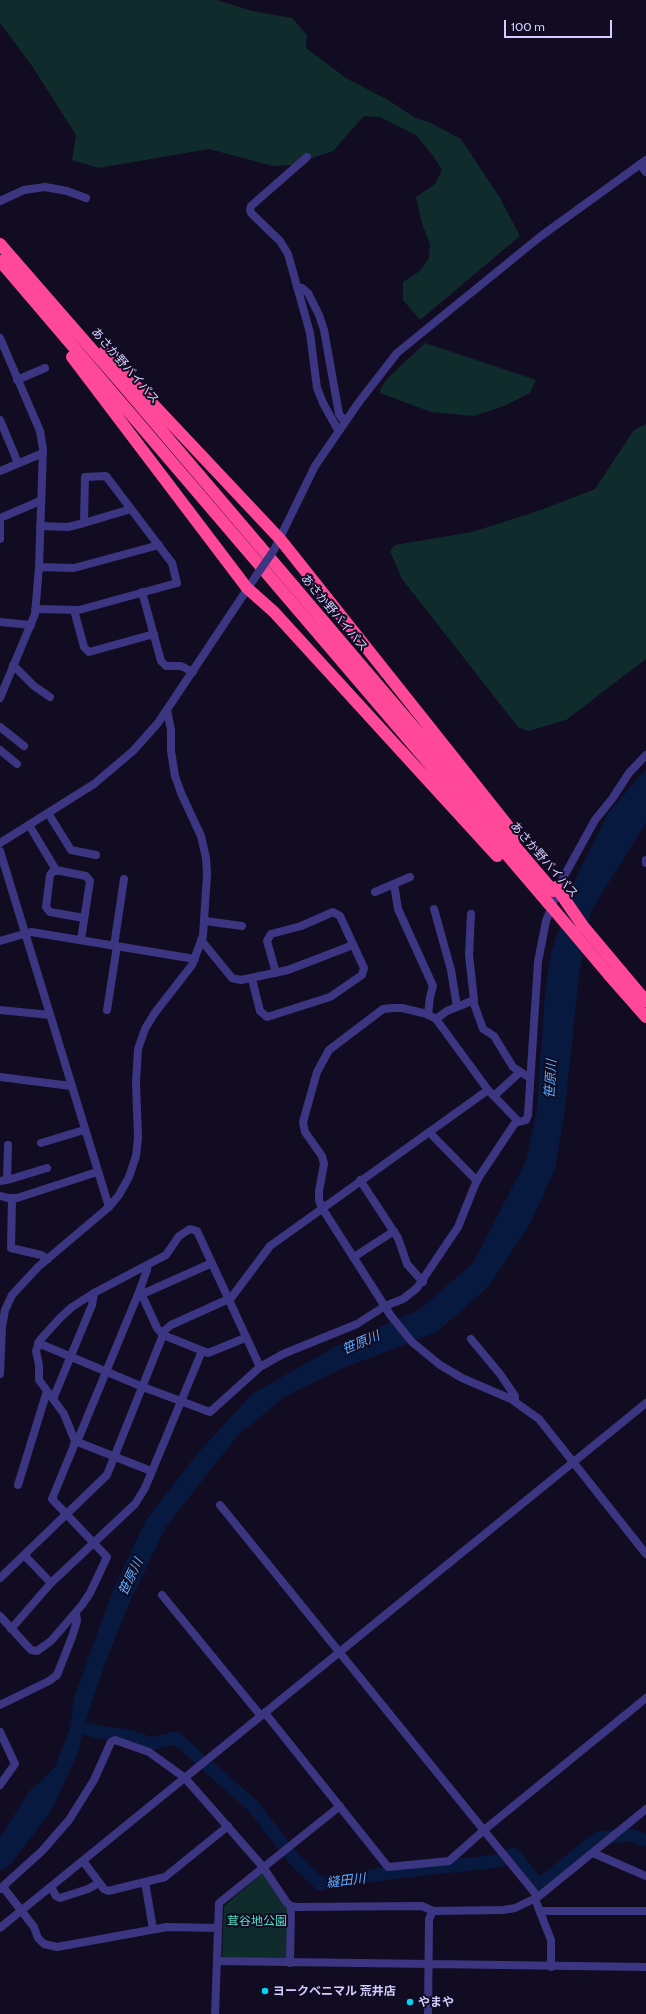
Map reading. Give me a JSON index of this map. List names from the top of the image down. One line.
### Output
{"streets":{"highway":["あさか野バイパス"]},"water":["笹原川","縫田川"],"parks":["茸谷地公園"],"places":["ヨークベニマル 荒井店","やまや"],"scale_bar":"100 m"}
